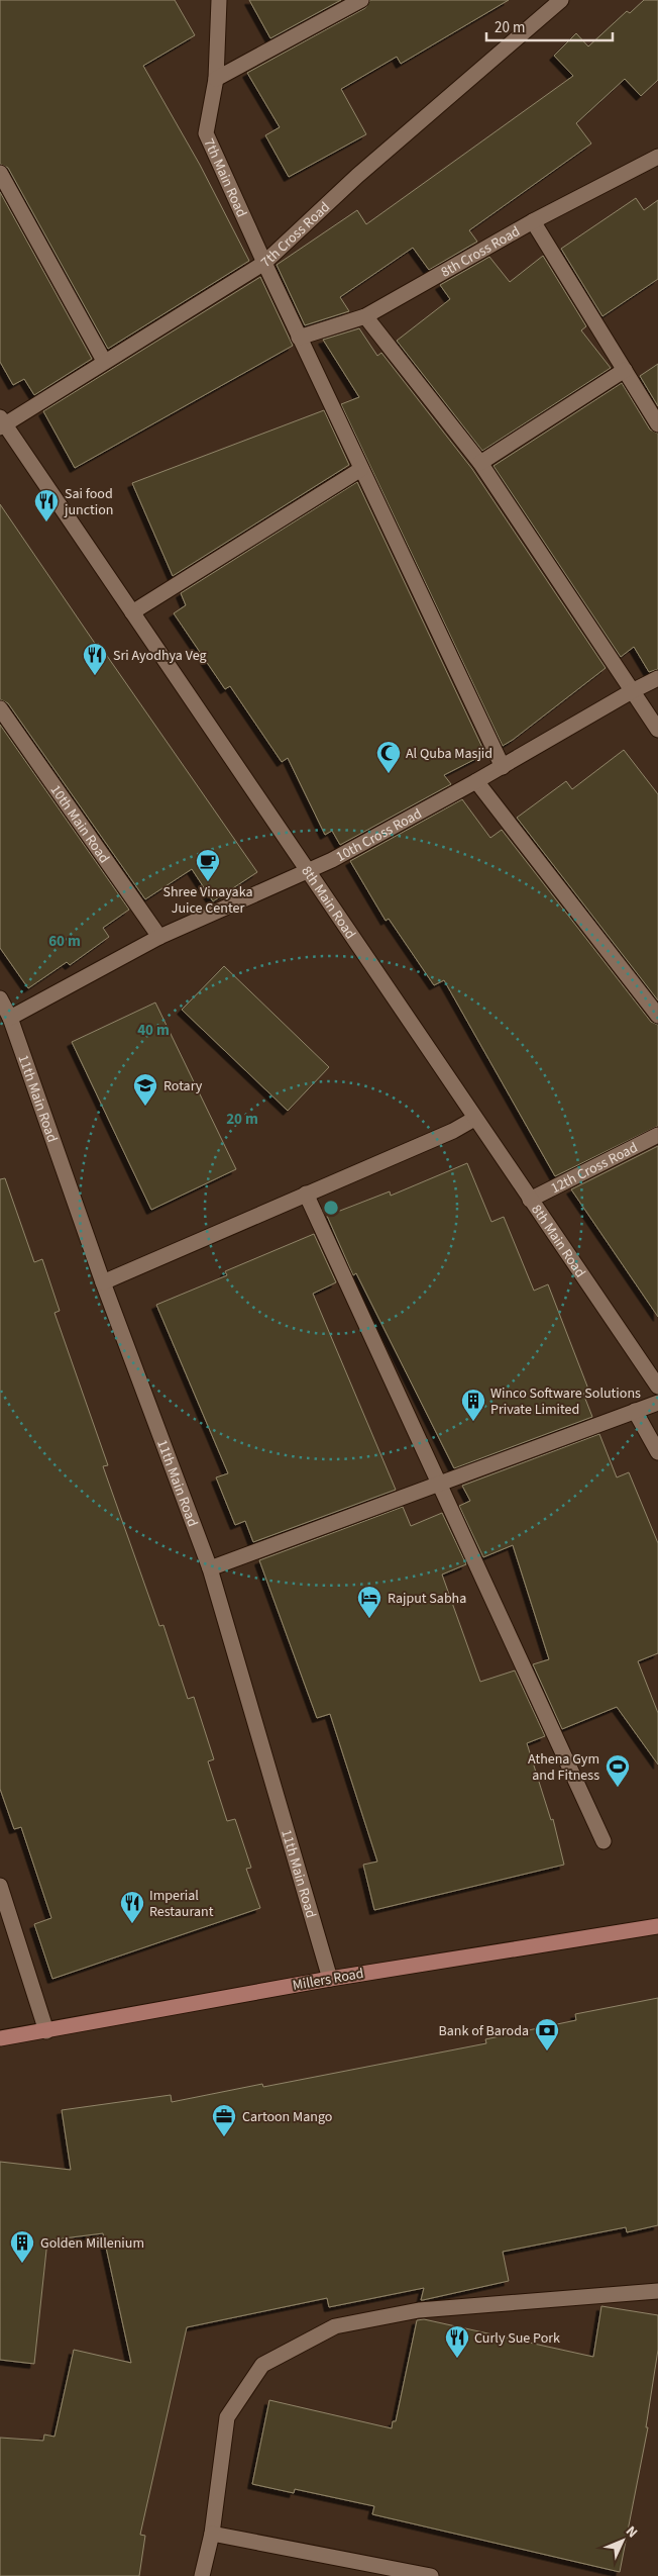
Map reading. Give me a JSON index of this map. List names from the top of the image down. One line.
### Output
{"streets":{"main road":["Millers Road"],"street":["7th Main Road","7th Cross Road","8th Cross Road","10th Main Road","10th Cross Road","8th Main Road","11th Main Road","12th Cross Road"]},"crossings":[["7th Main Road","7th Cross Road"],["7th Main Road","8th Cross Road"],["7th Main Road","10th Cross Road"],["7th Cross Road","8th Main Road"],["10th Main Road","10th Cross Road"],["10th Cross Road","8th Main Road"],["10th Cross Road","11th Main Road"],["8th Main Road","12th Cross Road"],["11th Main Road","Millers Road"]],"places":{"restaurant":["Sai food junction","Sri Ayodhya Veg","Imperial Restaurant","Curly Sue Pork"],"mosque":["Al Quba Masjid"],"cafe":["Shree Vinayaka Juice Center"],"school or university":["Rotary"],"building":["Winco Software Solutions Private Limited","Golden Millenium"],"hotel":["Rajput Sabha"],"sports":["Athena Gym and Fitness"],"bank":["Bank of Baroda"],"office":["Cartoon Mango"]},"scale_bar":"20 m","north":"top right","rings":["60 m","40 m","20 m"]}
